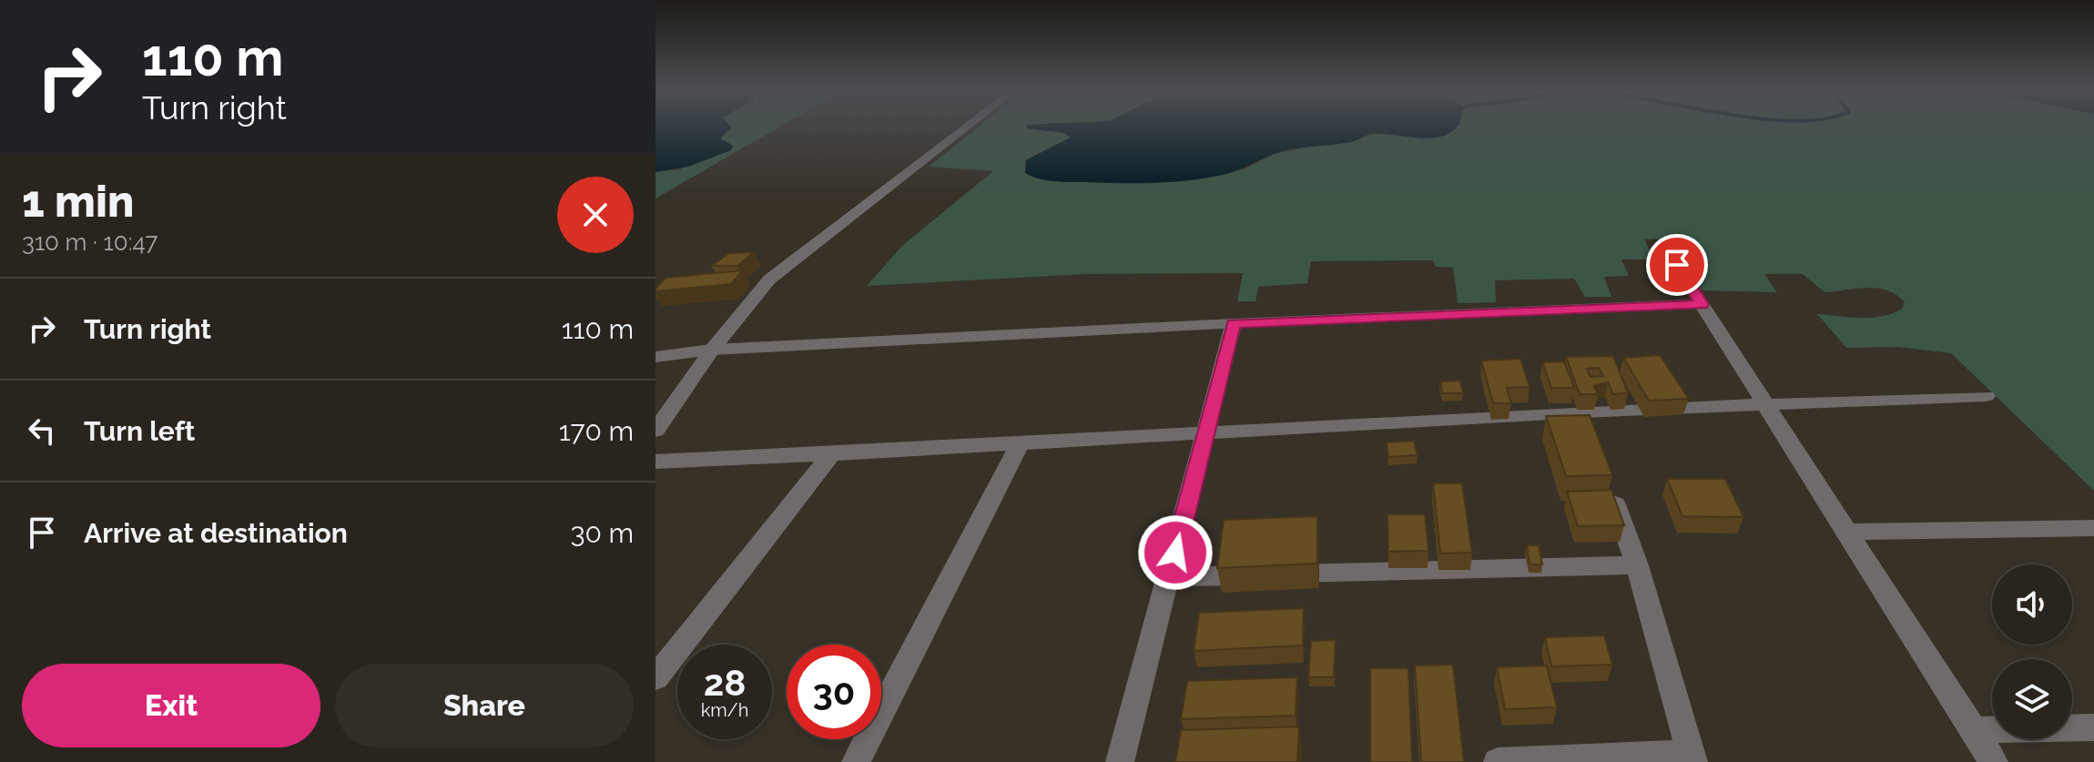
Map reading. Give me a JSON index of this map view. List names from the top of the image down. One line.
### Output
{"page":{"turn":["110 m","Turn right"],"heading":["1 min","310 m · 10:47"],"list":[{"name":"Turn right","value":"110 m"},{"name":"Turn left","value":"170 m"},{"name":"Arrive at destination","value":"30 m"}],"speed":"28 km/h","limit":"30","buttons":["Exit","Share"]}}
